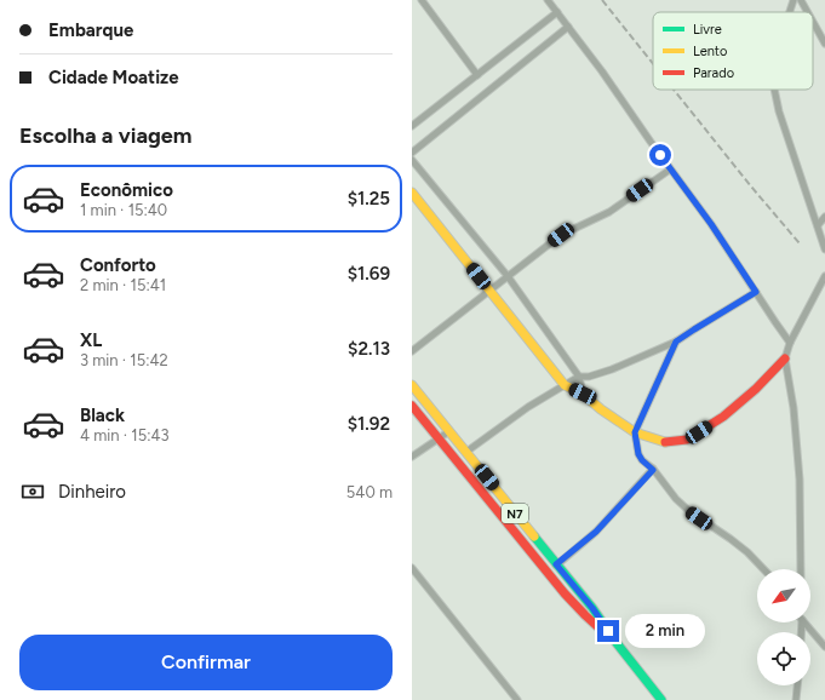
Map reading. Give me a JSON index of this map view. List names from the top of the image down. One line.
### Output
{"streets":{"main road":["N7"]},"legend":["Livre","Lento","Parado"],"north":"bottom left","page":{"banner":["Embarque","Cidade Moatize"],"heading":"Escolha a viagem","list":[{"name":"Econômico","note":"1 min · 15:40","value":"$1.25"},{"name":"Conforto","note":"2 min · 15:41","value":"$1.69"},{"name":"XL","note":"3 min · 15:42","value":"$2.13"},{"name":"Black","note":"4 min · 15:43","value":"$1.92"}],"pay":["Dinheiro","540 m"],"bubble":"2 min","buttons":"Confirmar"}}
